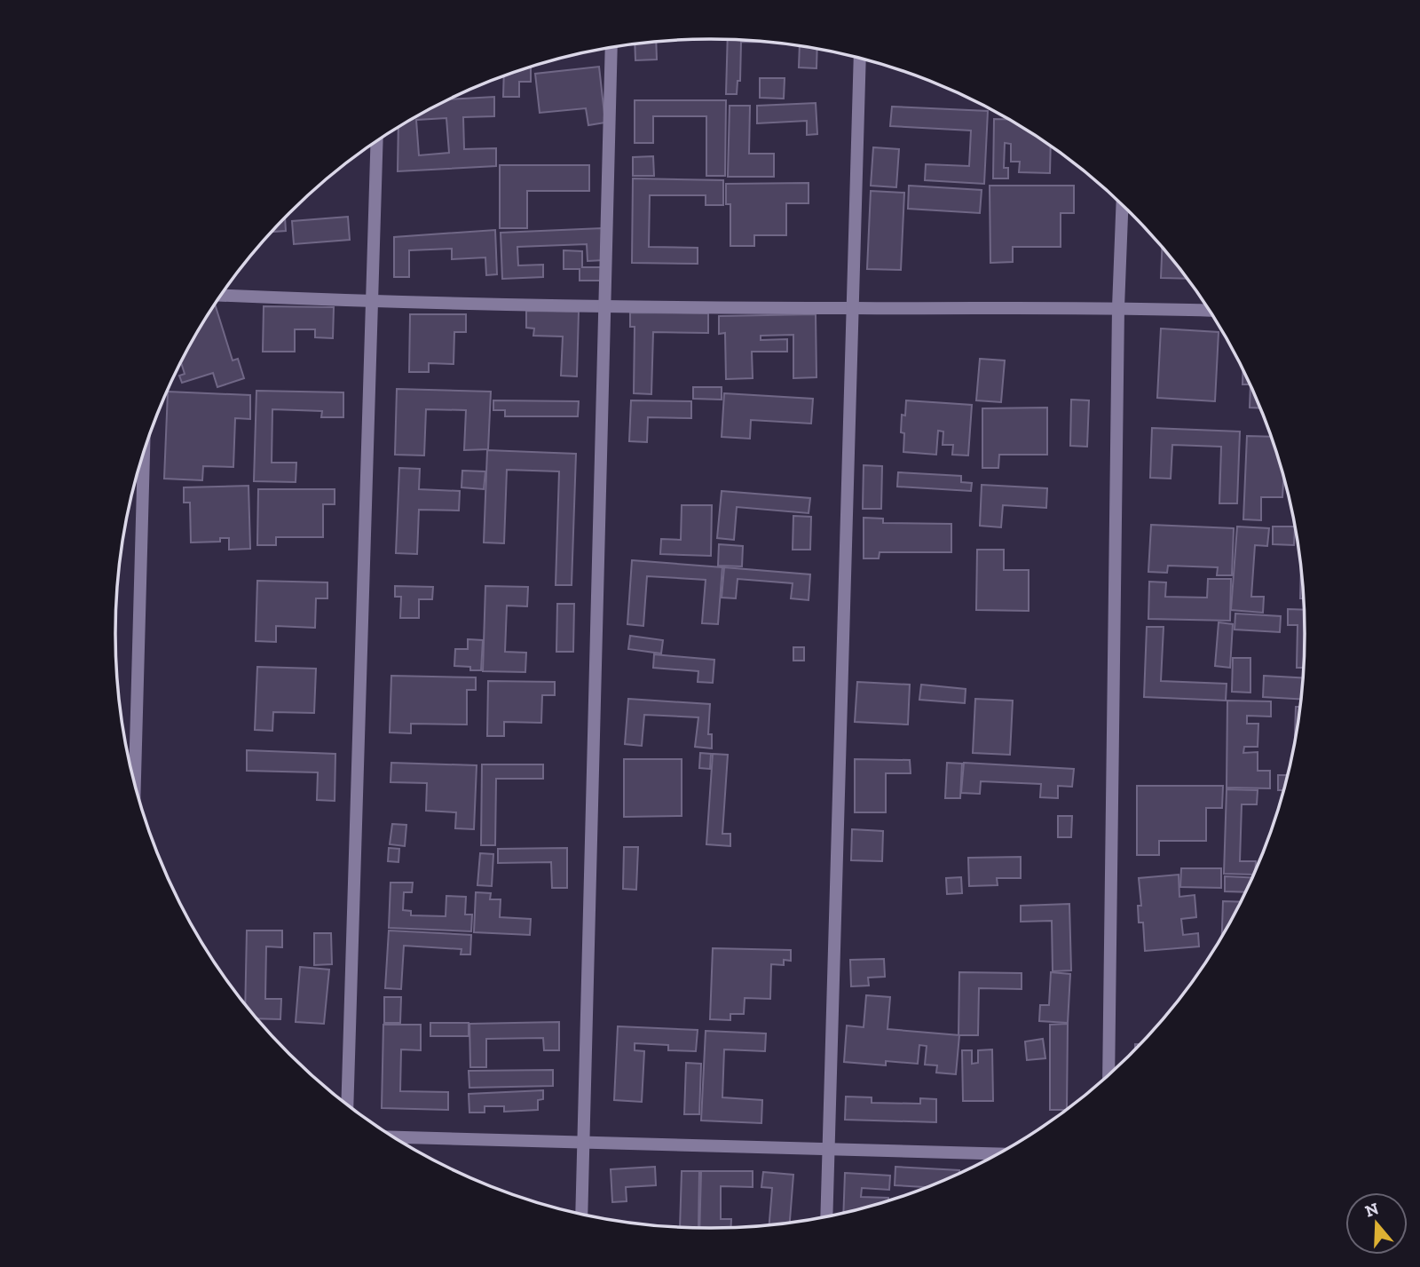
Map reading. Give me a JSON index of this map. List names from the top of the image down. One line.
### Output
{"north":"top"}
